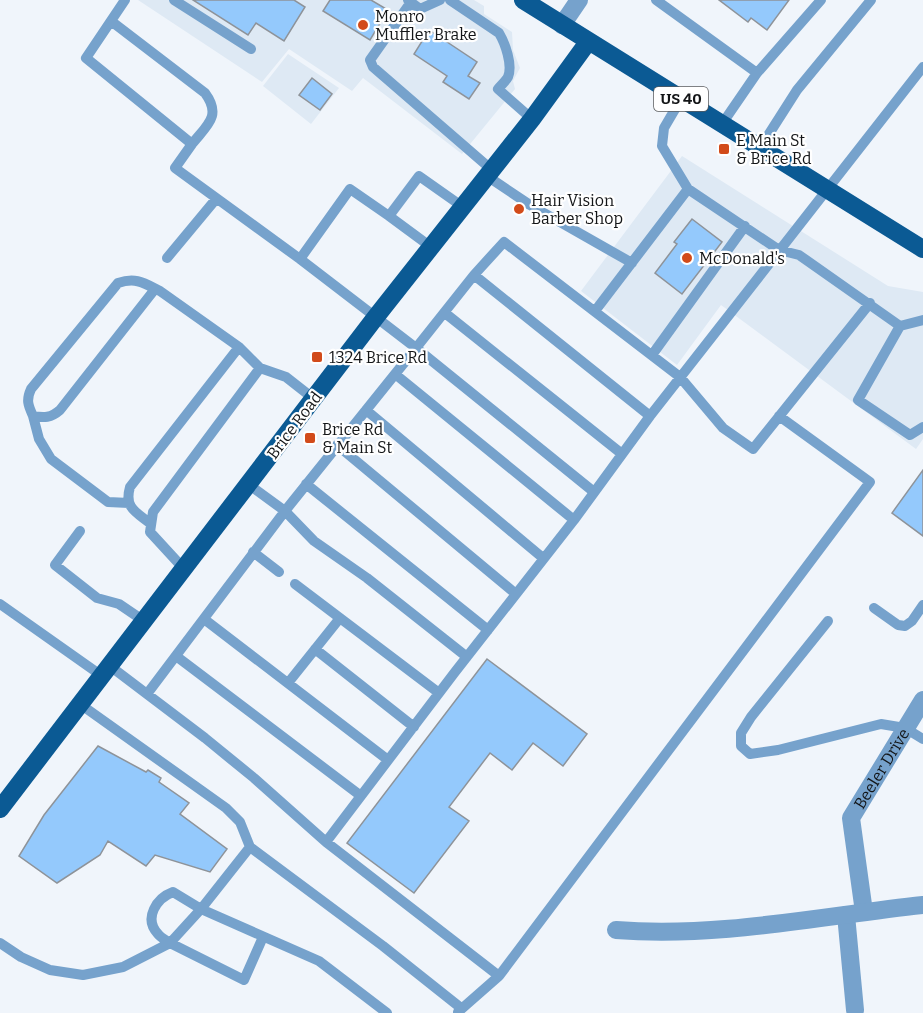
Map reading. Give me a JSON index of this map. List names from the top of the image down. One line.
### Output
{"streets":{"main road":["US 40","Brice Road"],"street":["Beeler Drive"]},"crossings":[["US 40","Brice Road"]],"places":{"other":["Monro Muffler Brake","Hair Vision Barber Shop","McDonald's"],"transit":["E Main St & Brice Rd","1324 Brice Rd","Brice Rd & Main St"]}}
